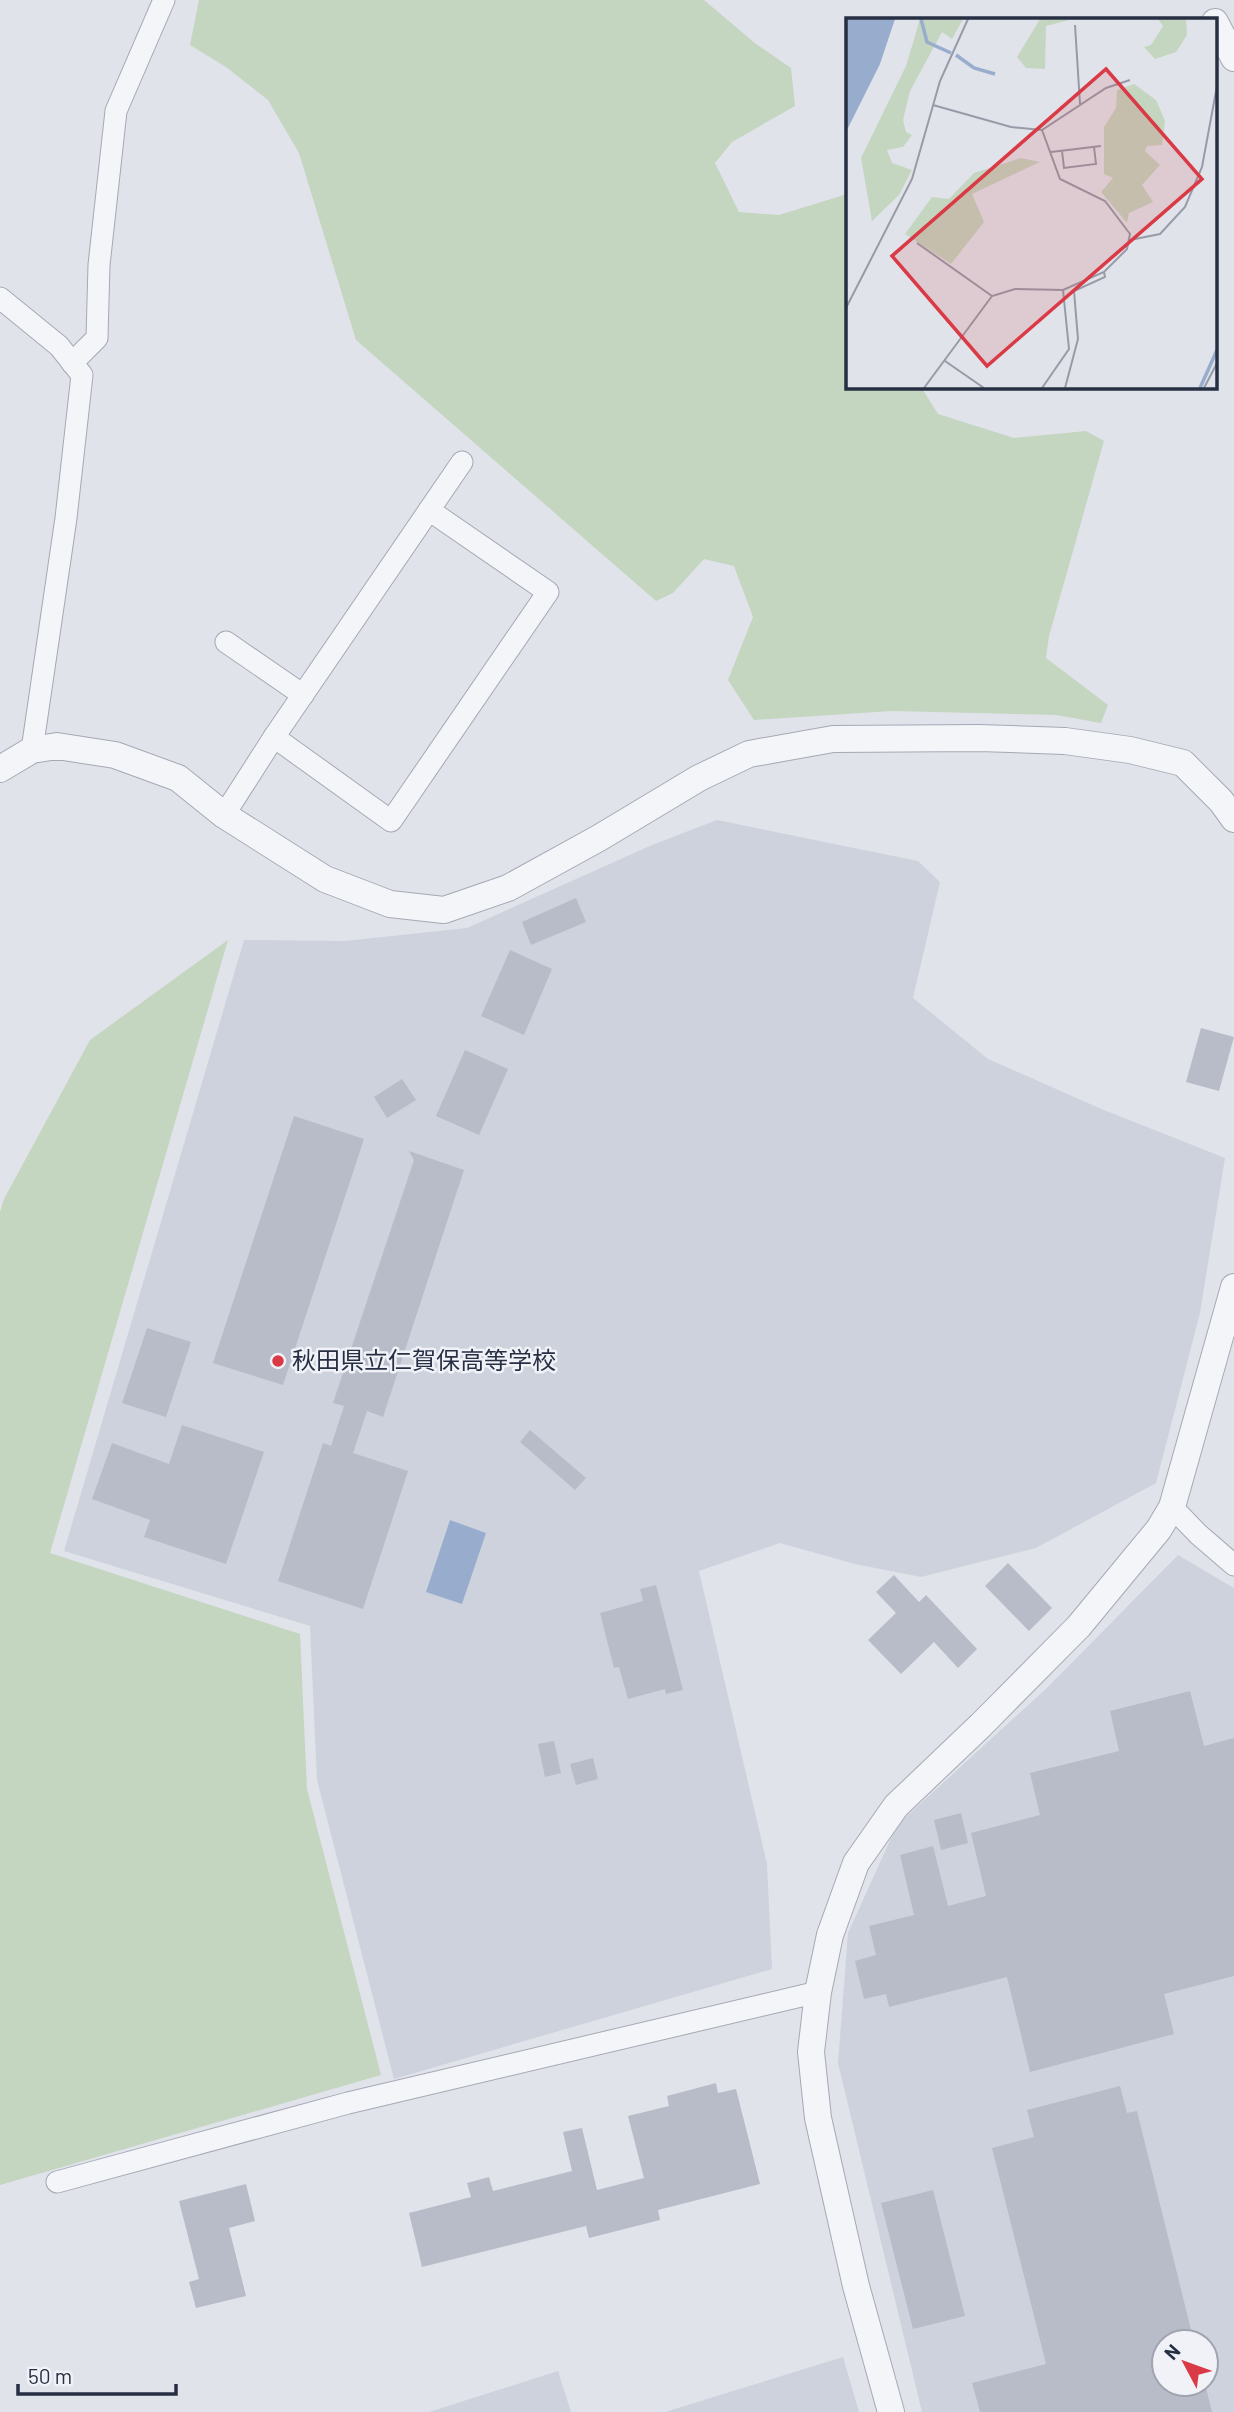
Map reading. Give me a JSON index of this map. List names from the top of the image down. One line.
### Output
{"places":["秋田県立仁賀保高等学校"],"scale_bar":"50 m","north":"top left"}
